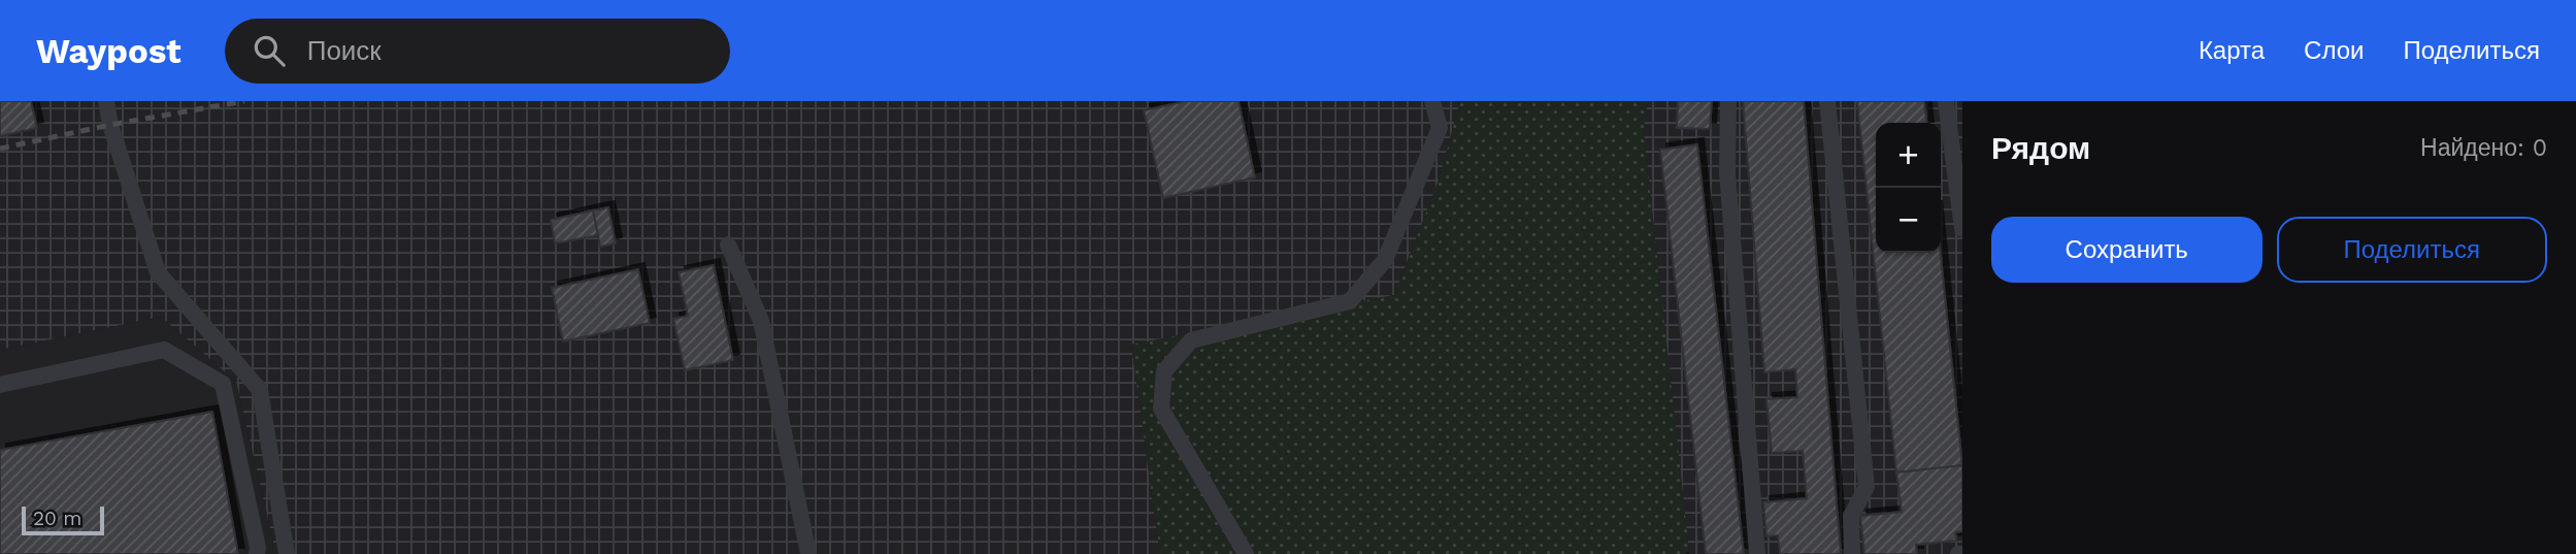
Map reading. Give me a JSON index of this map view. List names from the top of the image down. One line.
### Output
{"scale_bar":"20 m","page":{"header":"Waypost","search":"Поиск","nav":["Карта","Слои","Поделиться"],"heading":["Рядом","Найдено: 0"],"map_buttons":["+","−"],"buttons":["Сохранить","Поделиться"],"scale":"20 m"}}
